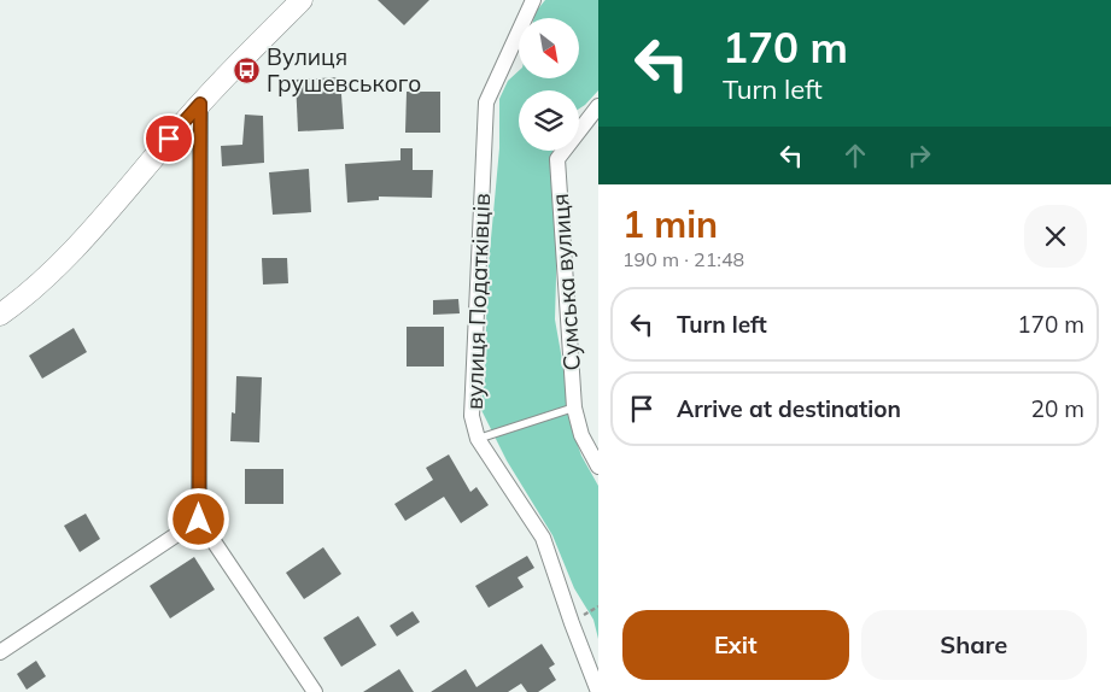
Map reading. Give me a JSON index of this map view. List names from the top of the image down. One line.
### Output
{"streets":{"street":["Сумська вулиця","вулиця Податківців"]},"places":{"bus stop":["Вулиця Грушевського"]},"north":"bottom right","page":{"turn":["170 m","Turn left"],"heading":["1 min","190 m · 21:48"],"list":[{"name":"Turn left","value":"170 m"},{"name":"Arrive at destination","value":"20 m"}],"buttons":["Exit","Share"]}}
